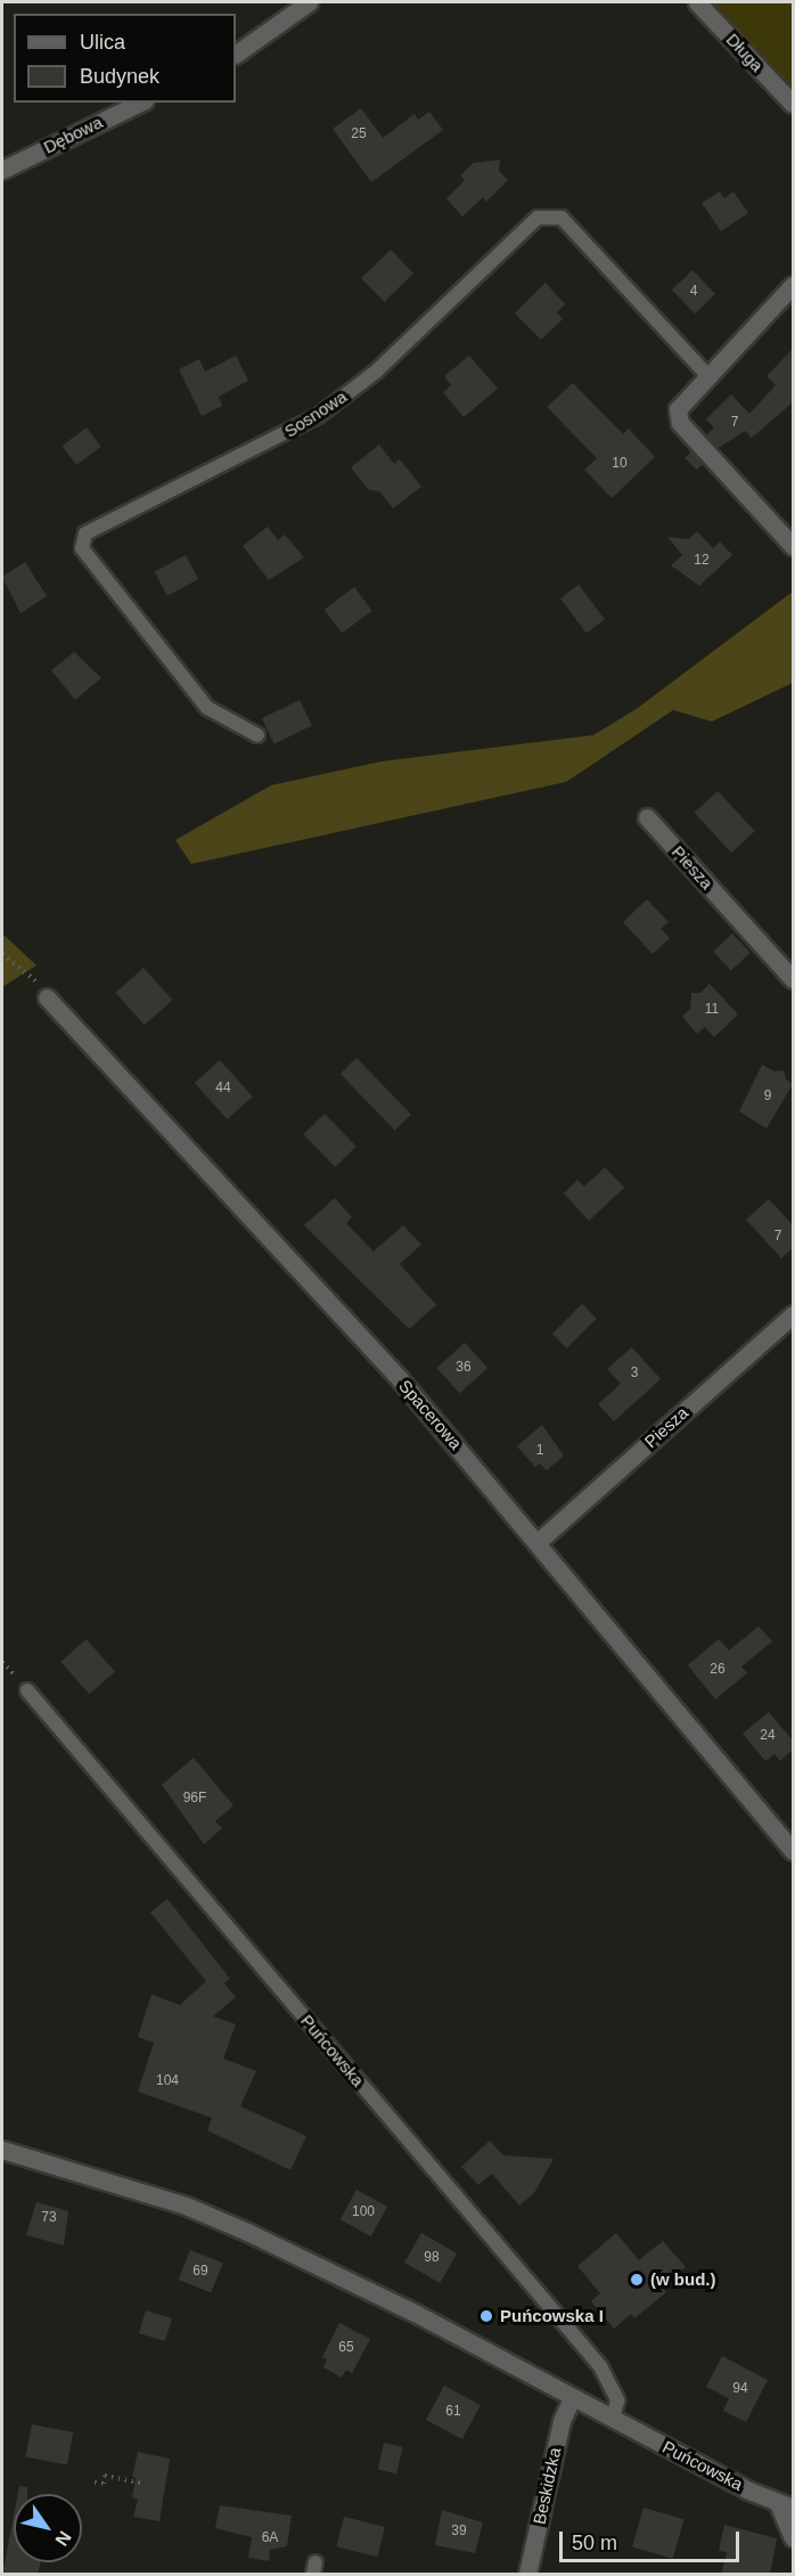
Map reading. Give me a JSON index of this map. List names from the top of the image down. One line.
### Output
{"streets":{"street":["Długa","Dębowa","Piesza","Spacerowa","Puńcowska","Beskidzka"],"lane":["Sosnowa"]},"crossings":[["Piesza","Spacerowa"],["Puńcowska","Beskidzka"]],"places":["(w bud.)","Puńcowska I"],"house_numbers":["25","4","7","10","12","11","44","9","7","36","3","1","26","24","96F","104","100","73","98","69","65","94","61","39","6A"],"legend":["Ulica","Budynek"],"scale_bar":"50 m","north":"bottom right"}
